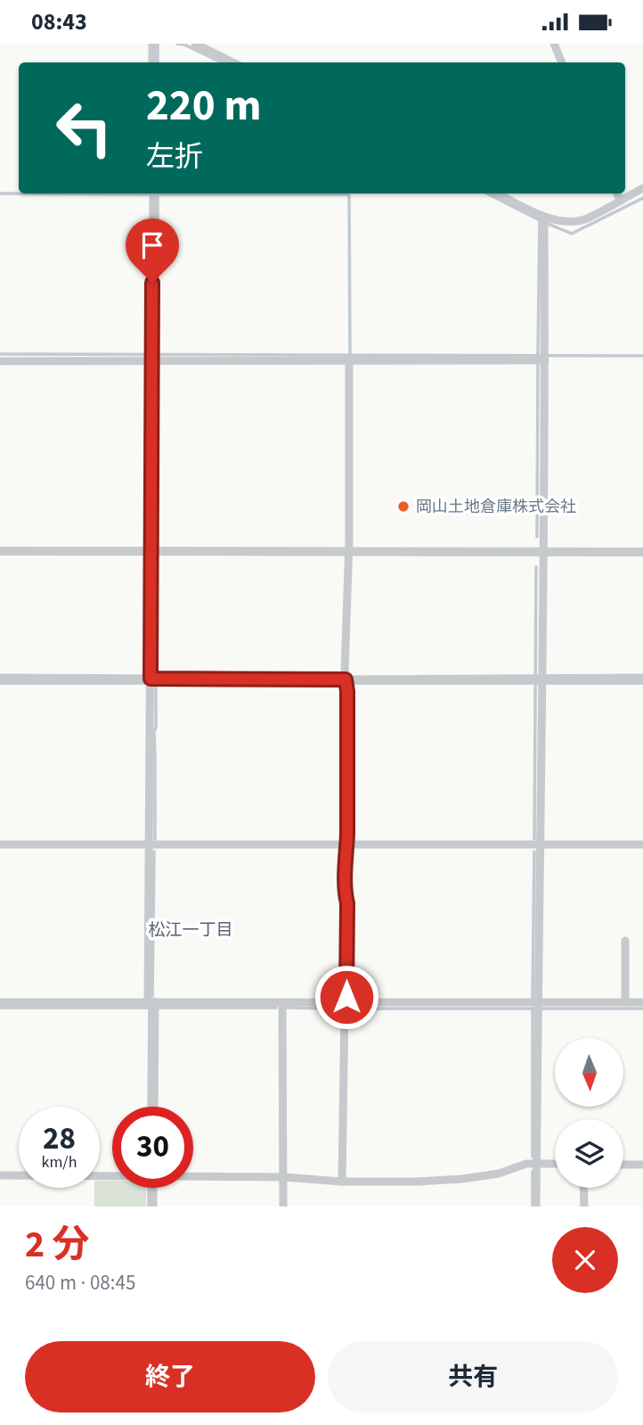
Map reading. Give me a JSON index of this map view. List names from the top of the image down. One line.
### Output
{"districts":["松江一丁目"],"places":["岡山土地倉庫株式会社"],"north":"bottom","page":{"status":"08:43","turn":["220 m","左折"],"speed":"28 km/h","limit":"30","heading":["2 分","640 m · 08:45"],"buttons":["終了","共有"]}}
